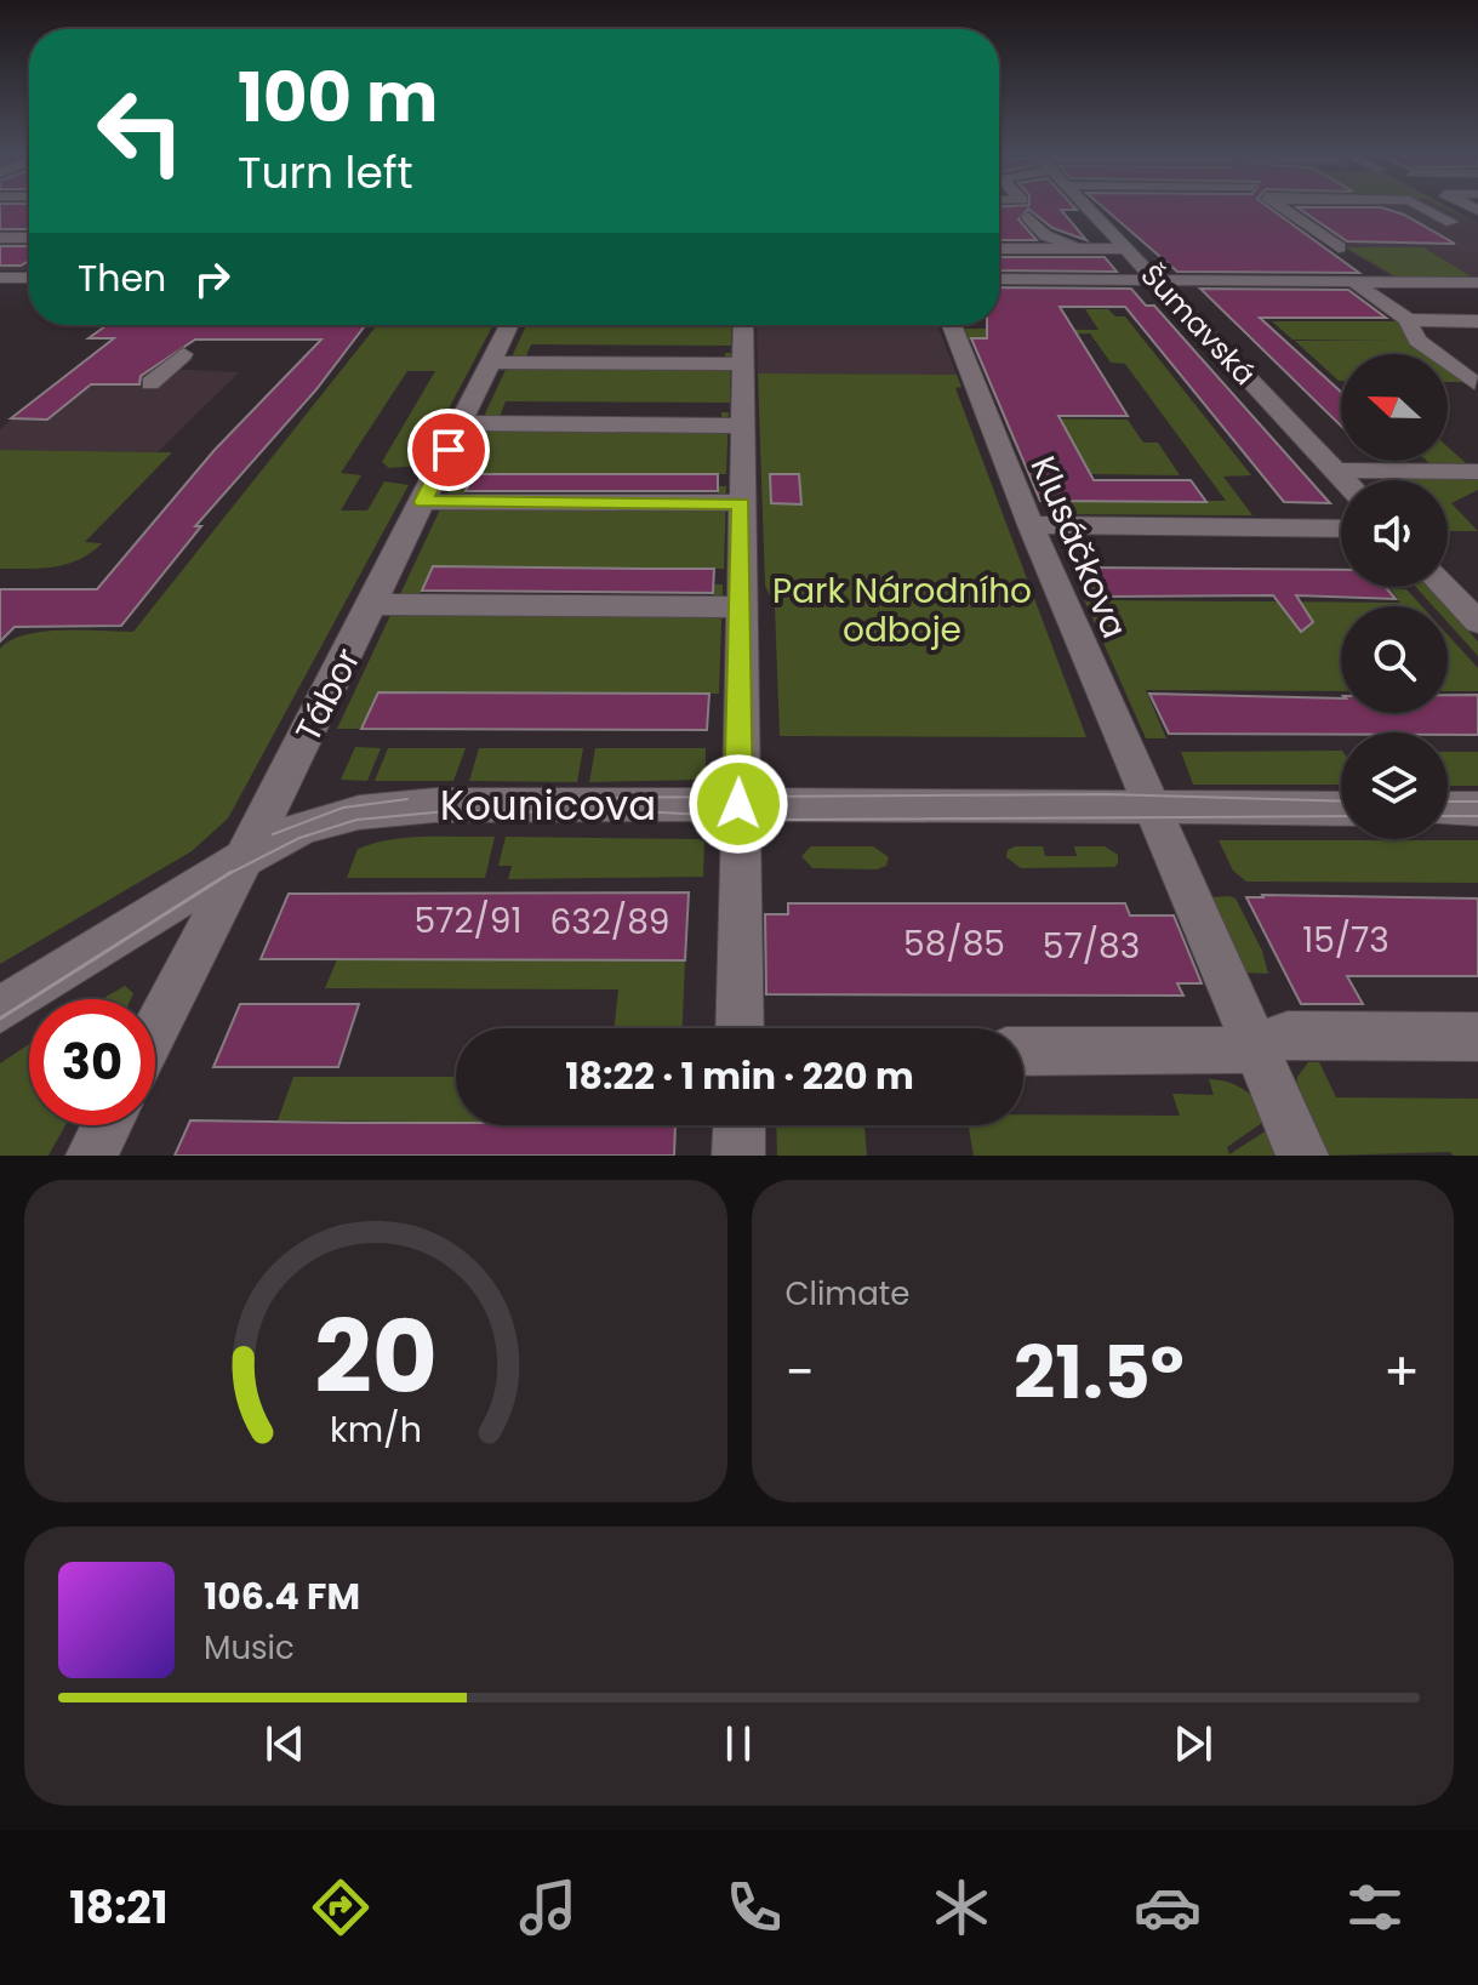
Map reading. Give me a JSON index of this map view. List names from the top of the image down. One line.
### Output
{"streets":{"street":["Šumavská","Klusáčkova","Tábor","Kounicova"]},"crossings":[["Klusáčkova","Kounicova"],["Tábor","Kounicova"]],"parks":["Park Národního odboje"],"house_numbers":["572/91","632/89","15/73","58/85","57/83"],"north":"left","page":{"turn":["100 m","Turn left"],"then":"Then","limit":"30","trip":"18:22 · 1 min · 220 m","tile":"Climate","heat":["−","21.5°","+"],"song":["106.4 FM","Music"],"tabs":"18:21","gauge":["20","km/h"]}}
